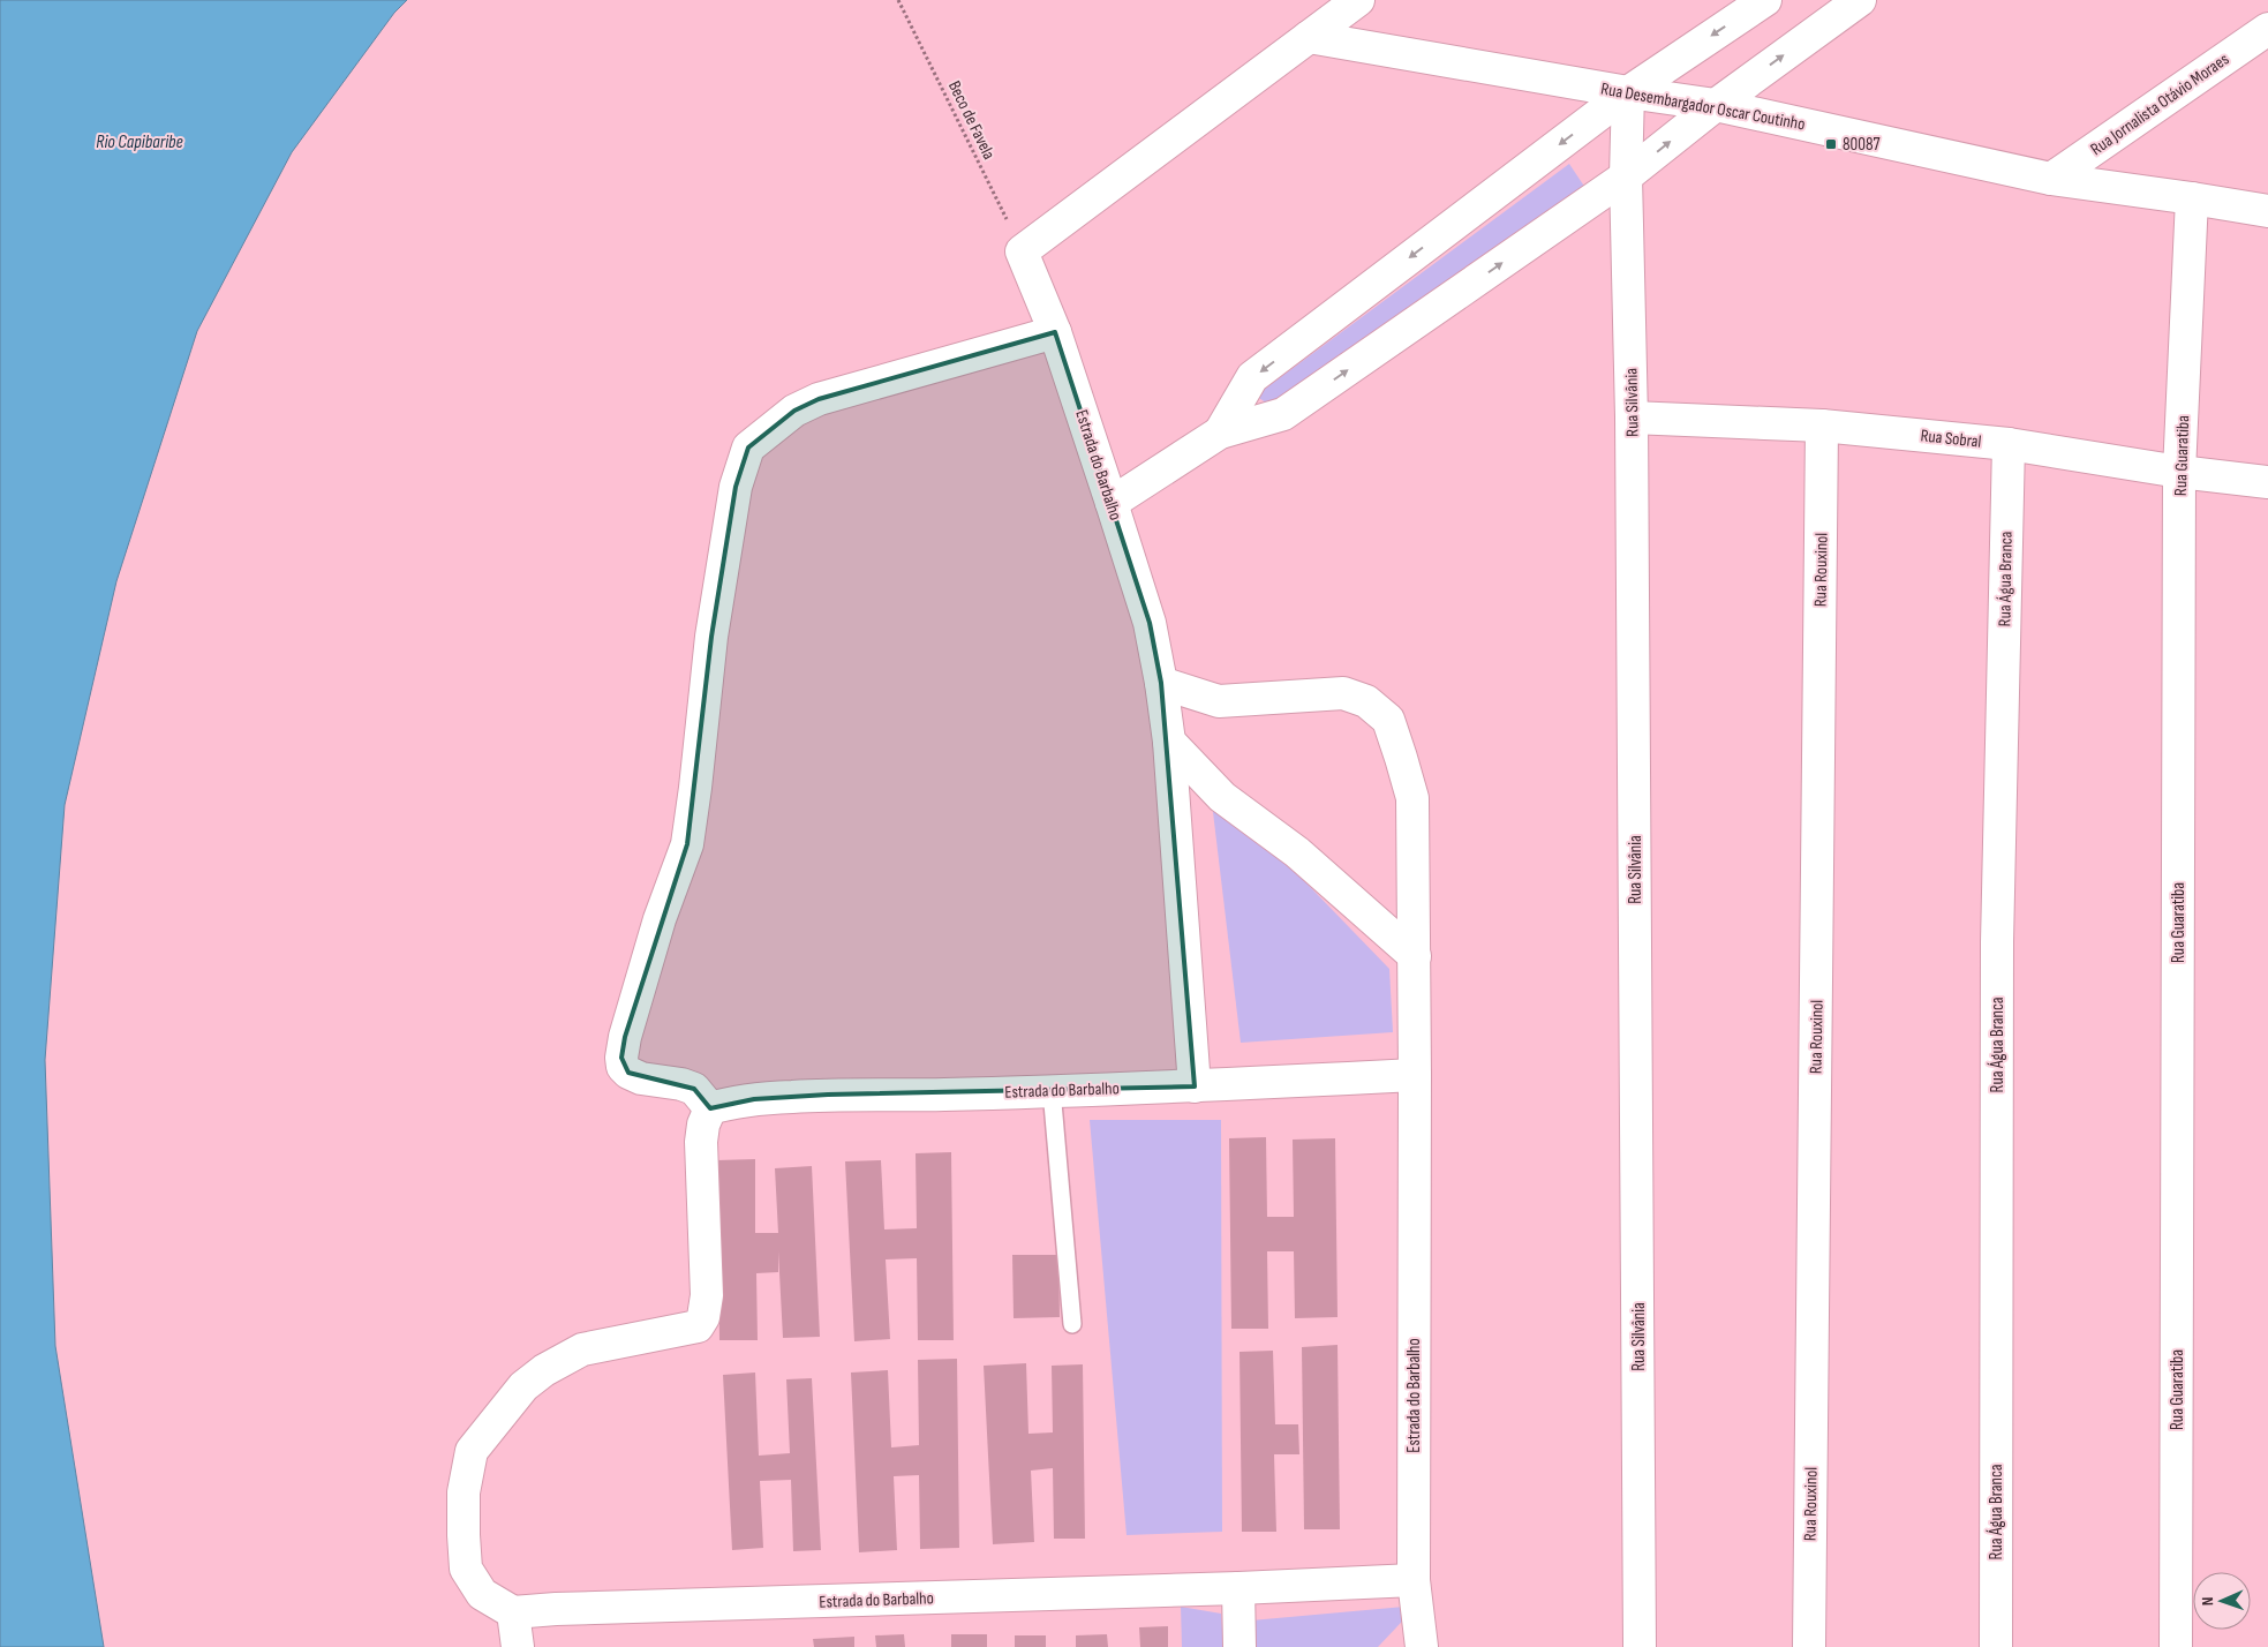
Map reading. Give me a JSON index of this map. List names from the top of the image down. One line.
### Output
{"streets":{"street":["Rua Jornalista Otávio Moraes","Rua Desembargador Oscar Coutinho","Rua Silvânia","Rua Sobral","Rua Guaratiba","Estrada do Barbalho","Rua Rouxinol","Rua Água Branca"],"path":["Beco de Favela"]},"crossings":[["Rua Jornalista Otávio Moraes","Rua Desembargador Oscar Coutinho"],["Rua Desembargador Oscar Coutinho","Rua Silvânia"],["Rua Desembargador Oscar Coutinho","Rua Guaratiba"],["Beco de Favela","Estrada do Barbalho"],["Rua Silvânia","Rua Sobral"],["Rua Sobral","Rua Guaratiba"],["Rua Sobral","Rua Rouxinol"],["Rua Sobral","Rua Água Branca"]],"water":["Rio Capibaribe"],"places":{"transit":["80087"]},"north":"left"}
